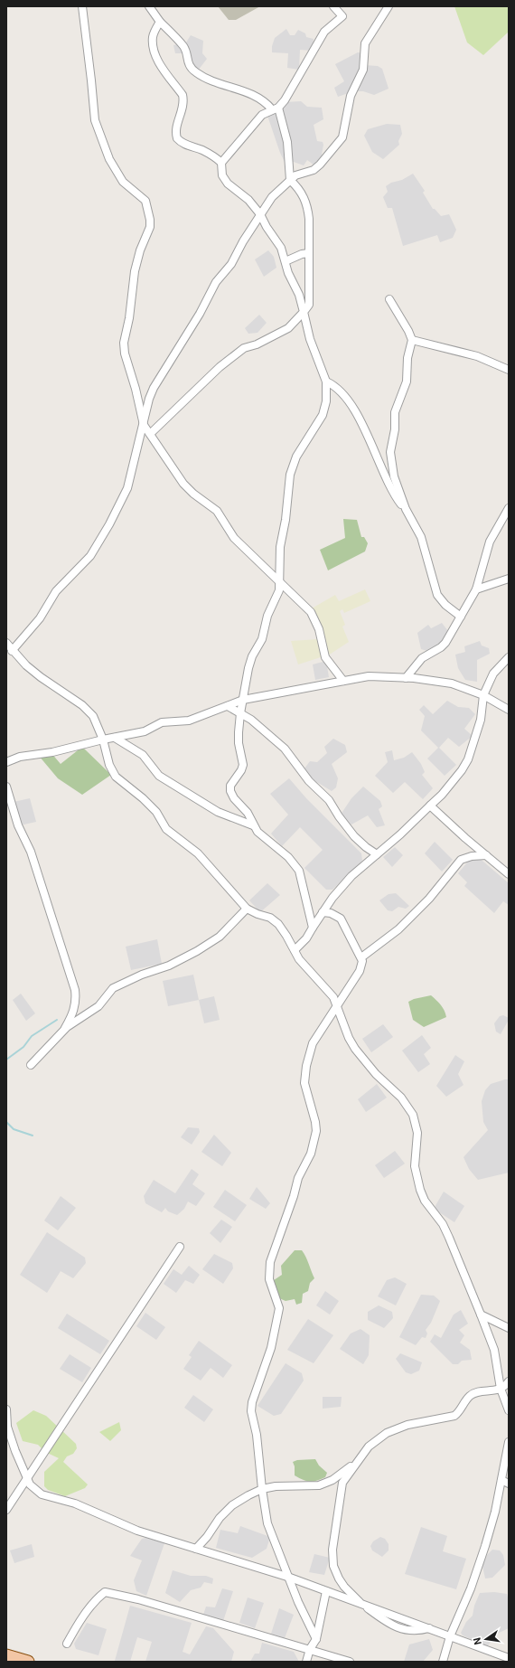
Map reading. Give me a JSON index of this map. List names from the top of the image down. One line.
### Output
{"north":"left"}
